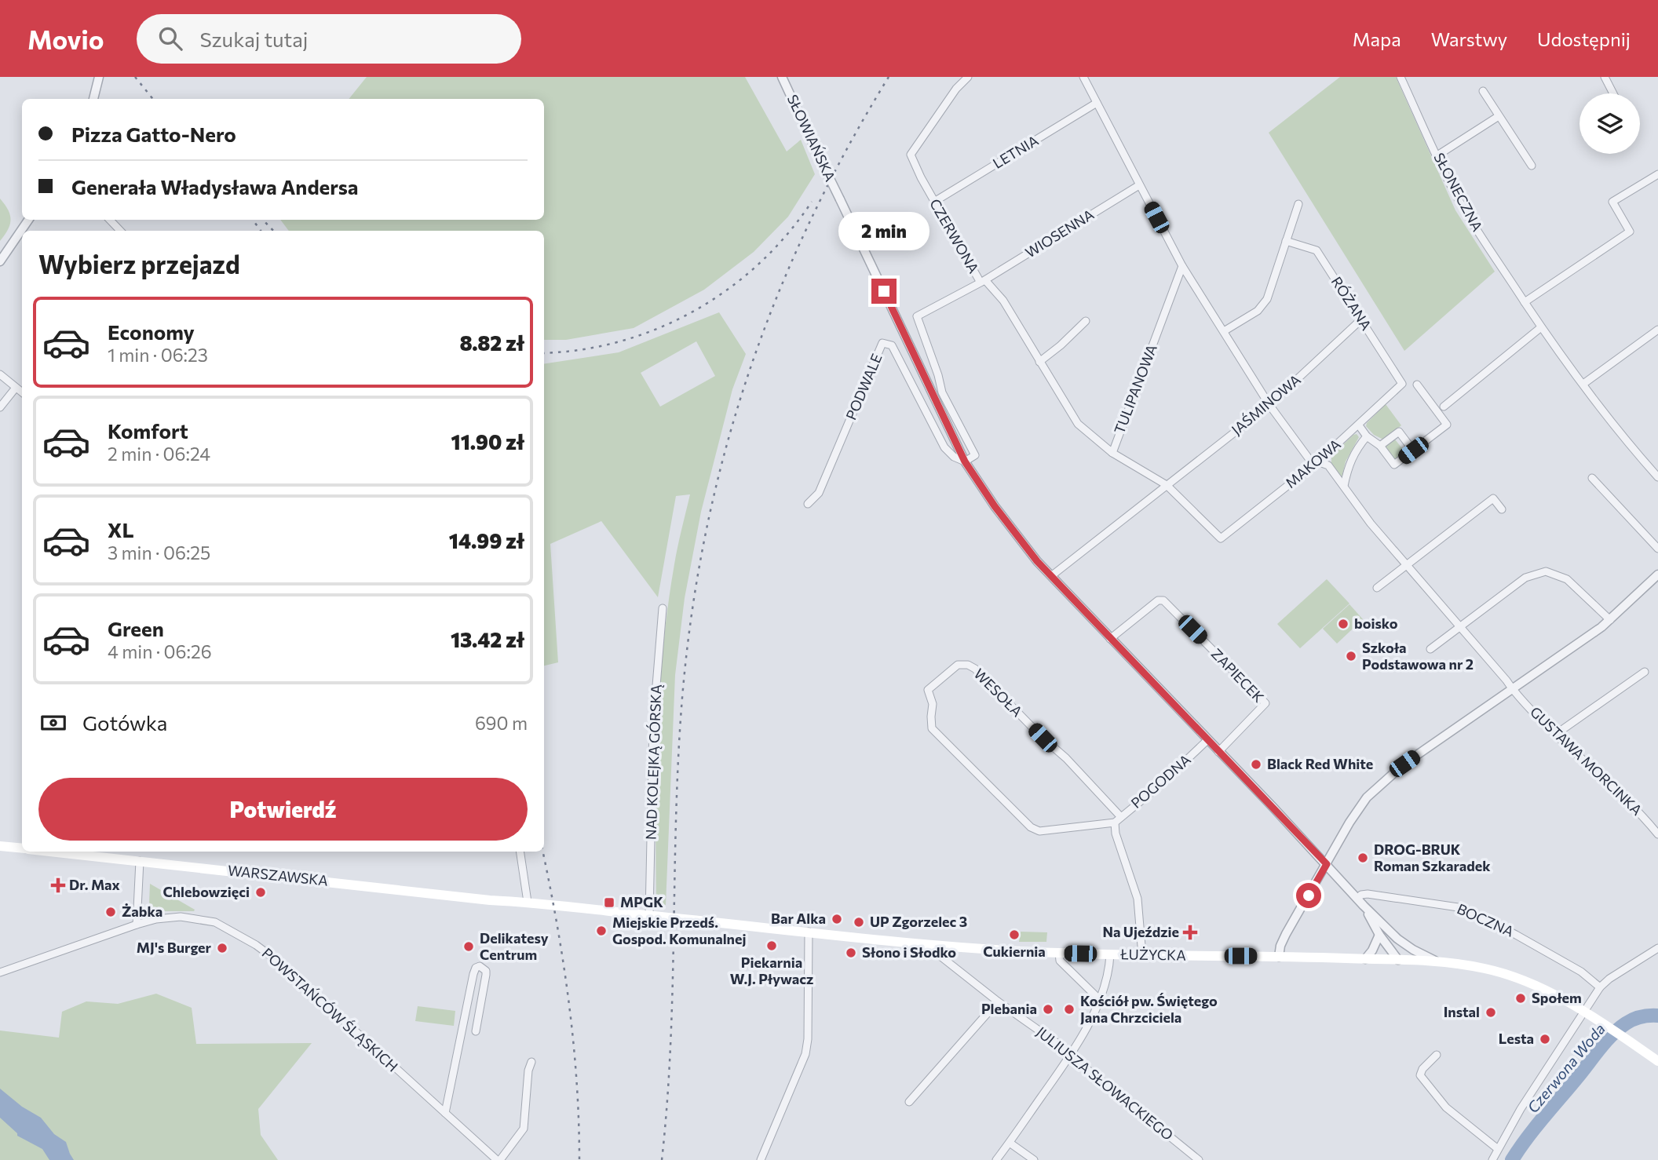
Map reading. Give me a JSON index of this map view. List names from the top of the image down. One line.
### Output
{"streets":{"main road":["WARSZAWSKA","ŁUŻYCKA"],"street":["SŁOWIAŃSKA","LETNIA","SŁONECZNA","WIOSENNA","CZERWONA","RÓŻANA","PODWALE","TULIPANOWA","JAŚMINOWA","MAKOWA","ZAPIECEK","WESOŁA","GUSTAWA MORCINKA","NAD KOLEJKĄ GÓRSKĄ","POGODNA","BOCZNA","POWSTAŃCÓW ŚLĄSKICH","JULIUSZA SŁOWACKIEGO"]},"crossings":[["SŁOWIAŃSKA","CZERWONA"],["SŁOWIAŃSKA","PODWALE"],["SŁOWIAŃSKA","JAŚMINOWA"],["SŁOWIAŃSKA","ZAPIECEK"],["SŁOWIAŃSKA","POGODNA"],["SŁOWIAŃSKA","BOCZNA"],["LETNIA","CZERWONA"],["LETNIA","GUSTAWA MORCINKA"],["WIOSENNA","CZERWONA"],["WIOSENNA","GUSTAWA MORCINKA"],["CZERWONA","PODWALE"],["RÓŻANA","JAŚMINOWA"],["RÓŻANA","MAKOWA"],["TULIPANOWA","GUSTAWA MORCINKA"],["JAŚMINOWA","MAKOWA"],["JAŚMINOWA","GUSTAWA MORCINKA"],["MAKOWA","GUSTAWA MORCINKA"],["WESOŁA","POGODNA"],["NAD KOLEJKĄ GÓRSKĄ","ŁUŻYCKA"],["WARSZAWSKA","ŁUŻYCKA"],["ŁUŻYCKA","JULIUSZA SŁOWACKIEGO"]],"water":["Czerwona Woda"],"places":{"other":["boisko","Szkoła Podstawowa nr 2","Black Red White","DROG-BRUK Roman Szkaradek","Chlebowzięci","Żabka","Bar Alka","UP Zgorzelec 3","Miejskie Przedś. Gospod. Komunalnej","Cukiernia","Piekarnia W.J. Pływacz","Delikatesy Centrum","MJ's Burger","Słono i Słodko","Społem","Plebania","Kościół pw. Świętego Jana Chrzciciela","Instal","Lesta"],"health":["Dr. Max","Na Ujeździe"],"transit":["MPGK"]},"page":{"header":"Movio","search":"Szukaj tutaj","nav":["Mapa","Warstwy","Udostępnij"],"banner":["Pizza Gatto-Nero","Generała Władysława Andersa"],"bubble":"2 min","heading":"Wybierz przejazd","list":[{"name":"Economy","note":"1 min · 06:23","value":"8.82 zł"},{"name":"Komfort","note":"2 min · 06:24","value":"11.90 zł"},{"name":"XL","note":"3 min · 06:25","value":"14.99 zł"},{"name":"Green","note":"4 min · 06:26","value":"13.42 zł"}],"pay":["Gotówka","690 m"],"buttons":"Potwierdź"}}
